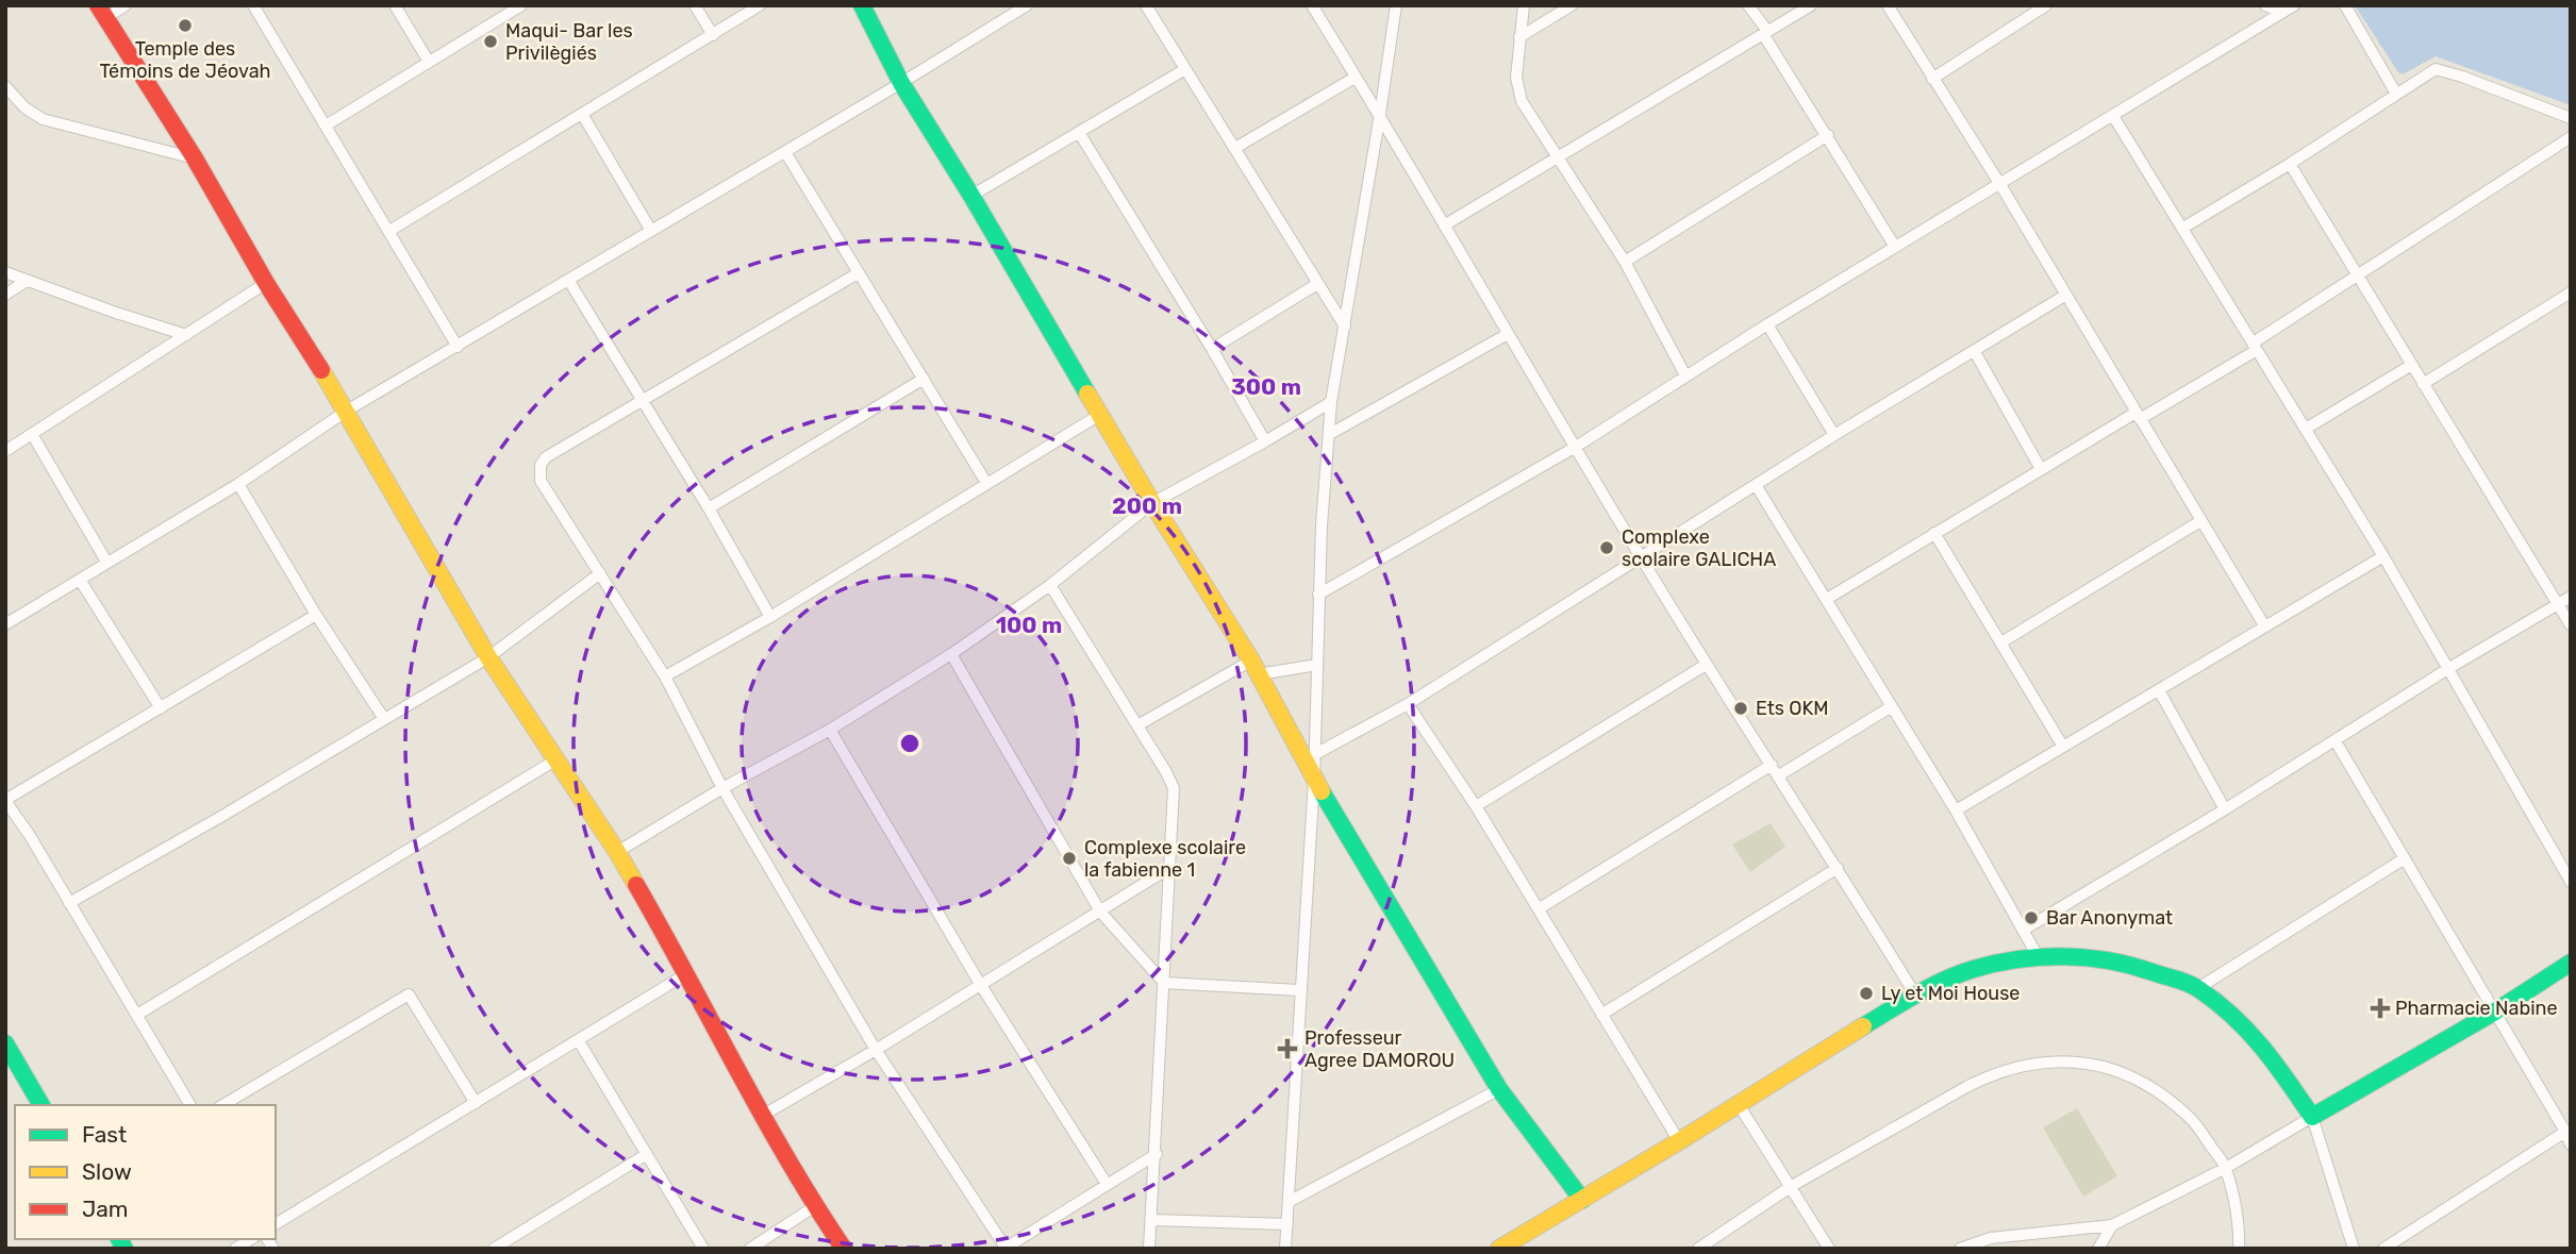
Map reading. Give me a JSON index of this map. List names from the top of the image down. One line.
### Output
{"places":{"other":["Temple des Témoins de Jéovah","Maqui- Bar les Privilègiés","Complexe scolaire GALICHA","Ets OKM","Complexe scolaire la fabienne 1","Bar Anonymat","Ly et Moi House"],"health":["Pharmacie Nabine","Professeur Agree DAMOROU"]},"legend":["Fast","Slow","Jam"],"rings":["300 m","200 m","100 m"]}
